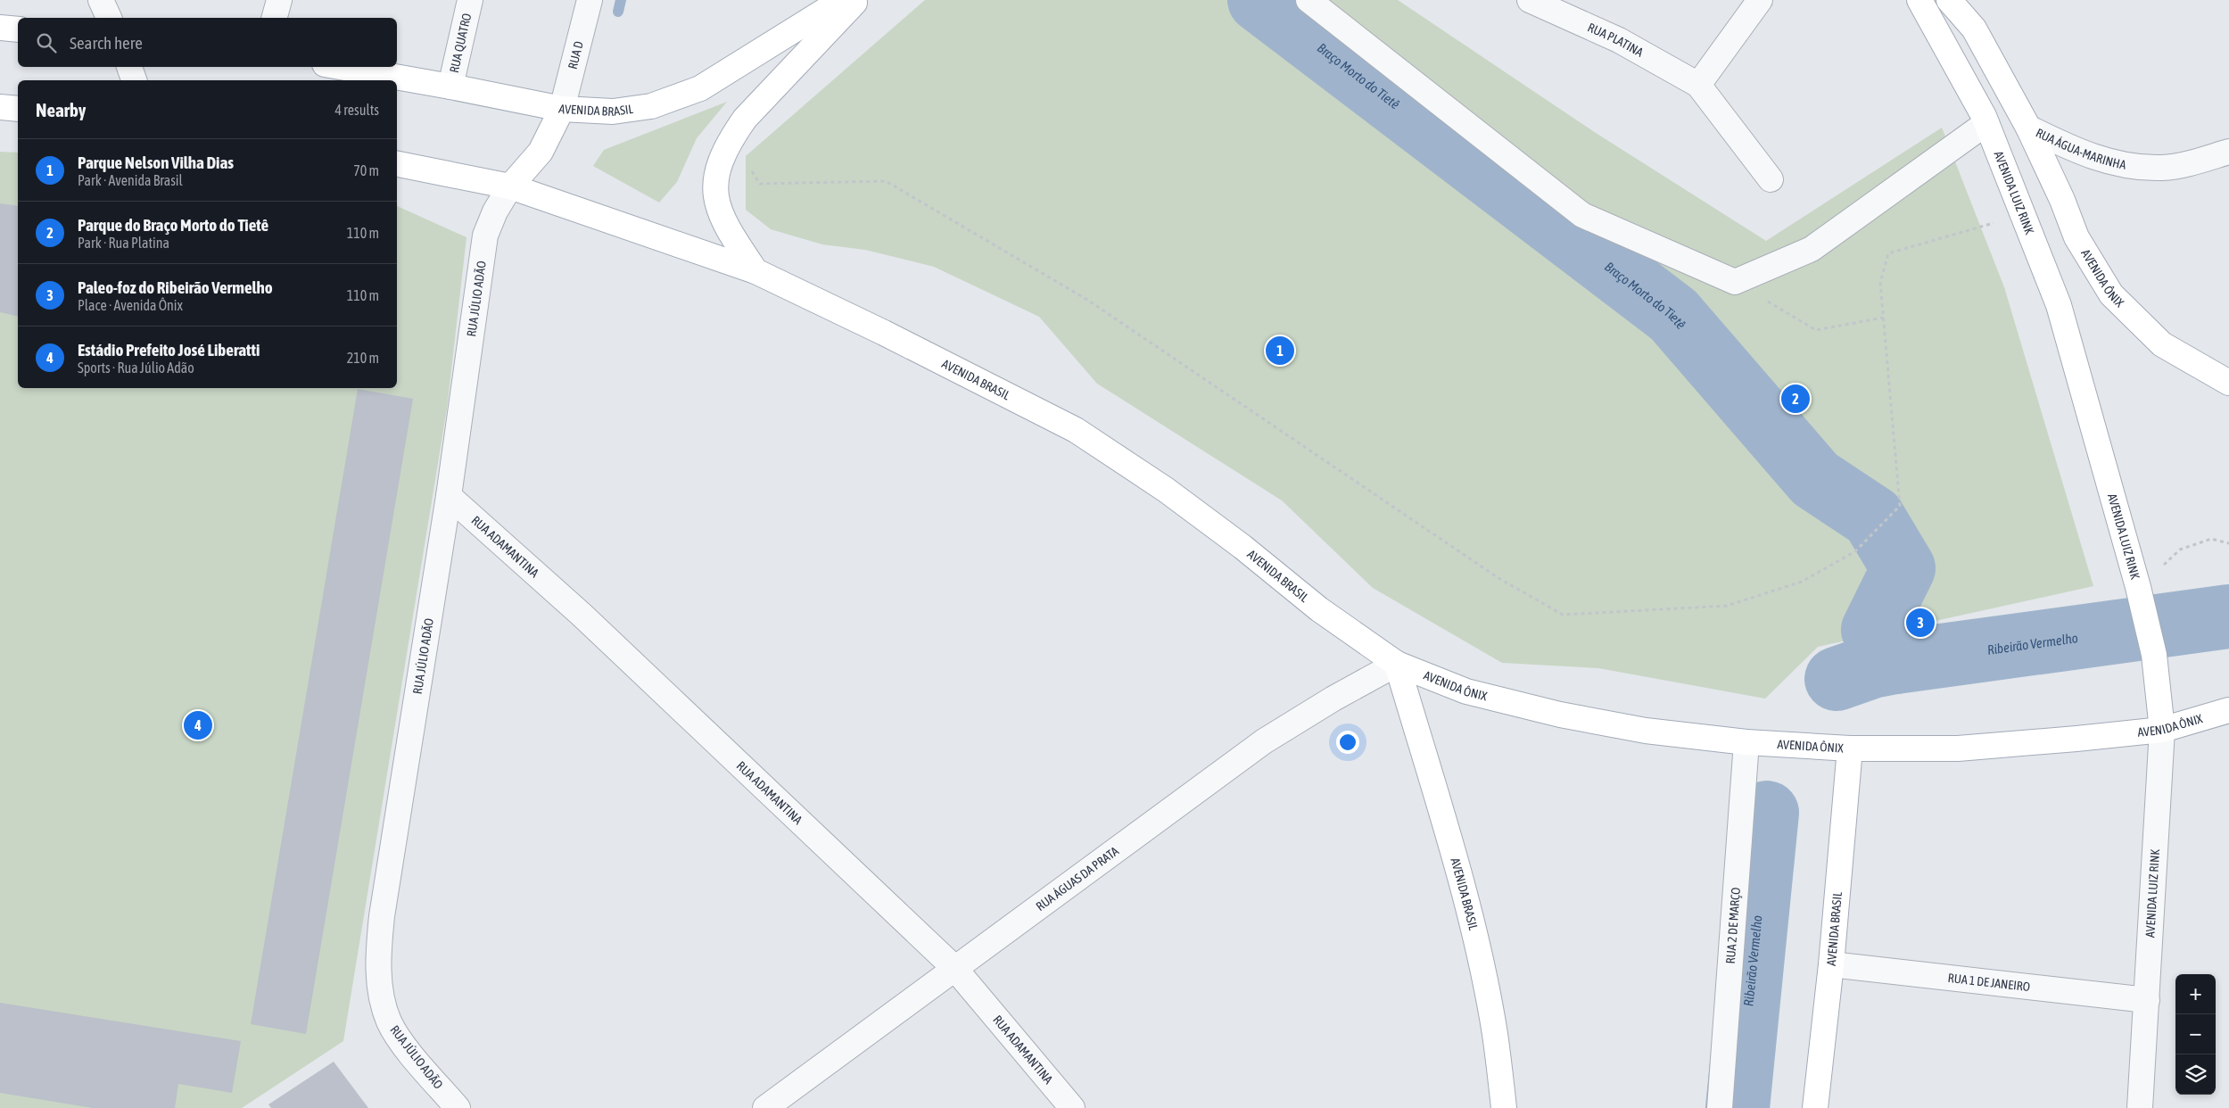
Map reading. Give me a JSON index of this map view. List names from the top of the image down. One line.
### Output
{"streets":{"main road":["AVENIDA BRASIL","RUA ÁGUA-MARINHA","AVENIDA LUIZ RINK","AVENIDA ÔNIX"],"street":["RUA PLATINA","RUA QUATRO","RUA D","RUA JÚLIO ADÃO","RUA ADAMANTINA","RUA ÁGUAS DA PRATA","RUA 2 DE MARÇO","RUA 1 DE JANEIRO"]},"crossings":[["RUA QUATRO","AVENIDA BRASIL"],["RUA D","AVENIDA BRASIL"],["AVENIDA BRASIL","AVENIDA ÔNIX"],["AVENIDA BRASIL","RUA JÚLIO ADÃO"],["AVENIDA BRASIL","RUA ÁGUAS DA PRATA"],["AVENIDA BRASIL","RUA 1 DE JANEIRO"],["RUA ÁGUA-MARINHA","AVENIDA ÔNIX"],["AVENIDA LUIZ RINK","AVENIDA ÔNIX"],["AVENIDA LUIZ RINK","RUA 1 DE JANEIRO"],["AVENIDA ÔNIX","RUA ÁGUAS DA PRATA"],["AVENIDA ÔNIX","RUA 2 DE MARÇO"],["RUA JÚLIO ADÃO","RUA ADAMANTINA"],["RUA ADAMANTINA","RUA ÁGUAS DA PRATA"]],"water":["Braço Morto do Tietê","Ribeirão Vermelho"],"page":{"search":"Search here","heading":["Nearby","4 results"],"list":[{"mark":"1","name":"Parque Nelson Vilha Dias","note":"Park · Avenida Brasil","value":"70 m"},{"mark":"2","name":"Parque do Braço Morto do Tietê","note":"Park · Rua Platina","value":"110 m"},{"mark":"3","name":"Paleo-foz do Ribeirão Vermelho","note":"Place · Avenida Ônix","value":"110 m"},{"mark":"4","name":"Estádio Prefeito José Liberatti","note":"Sports · Rua Júlio Adão","value":"210 m"}],"pins":["1","2","3","4"],"map_buttons":["+","−"]}}
